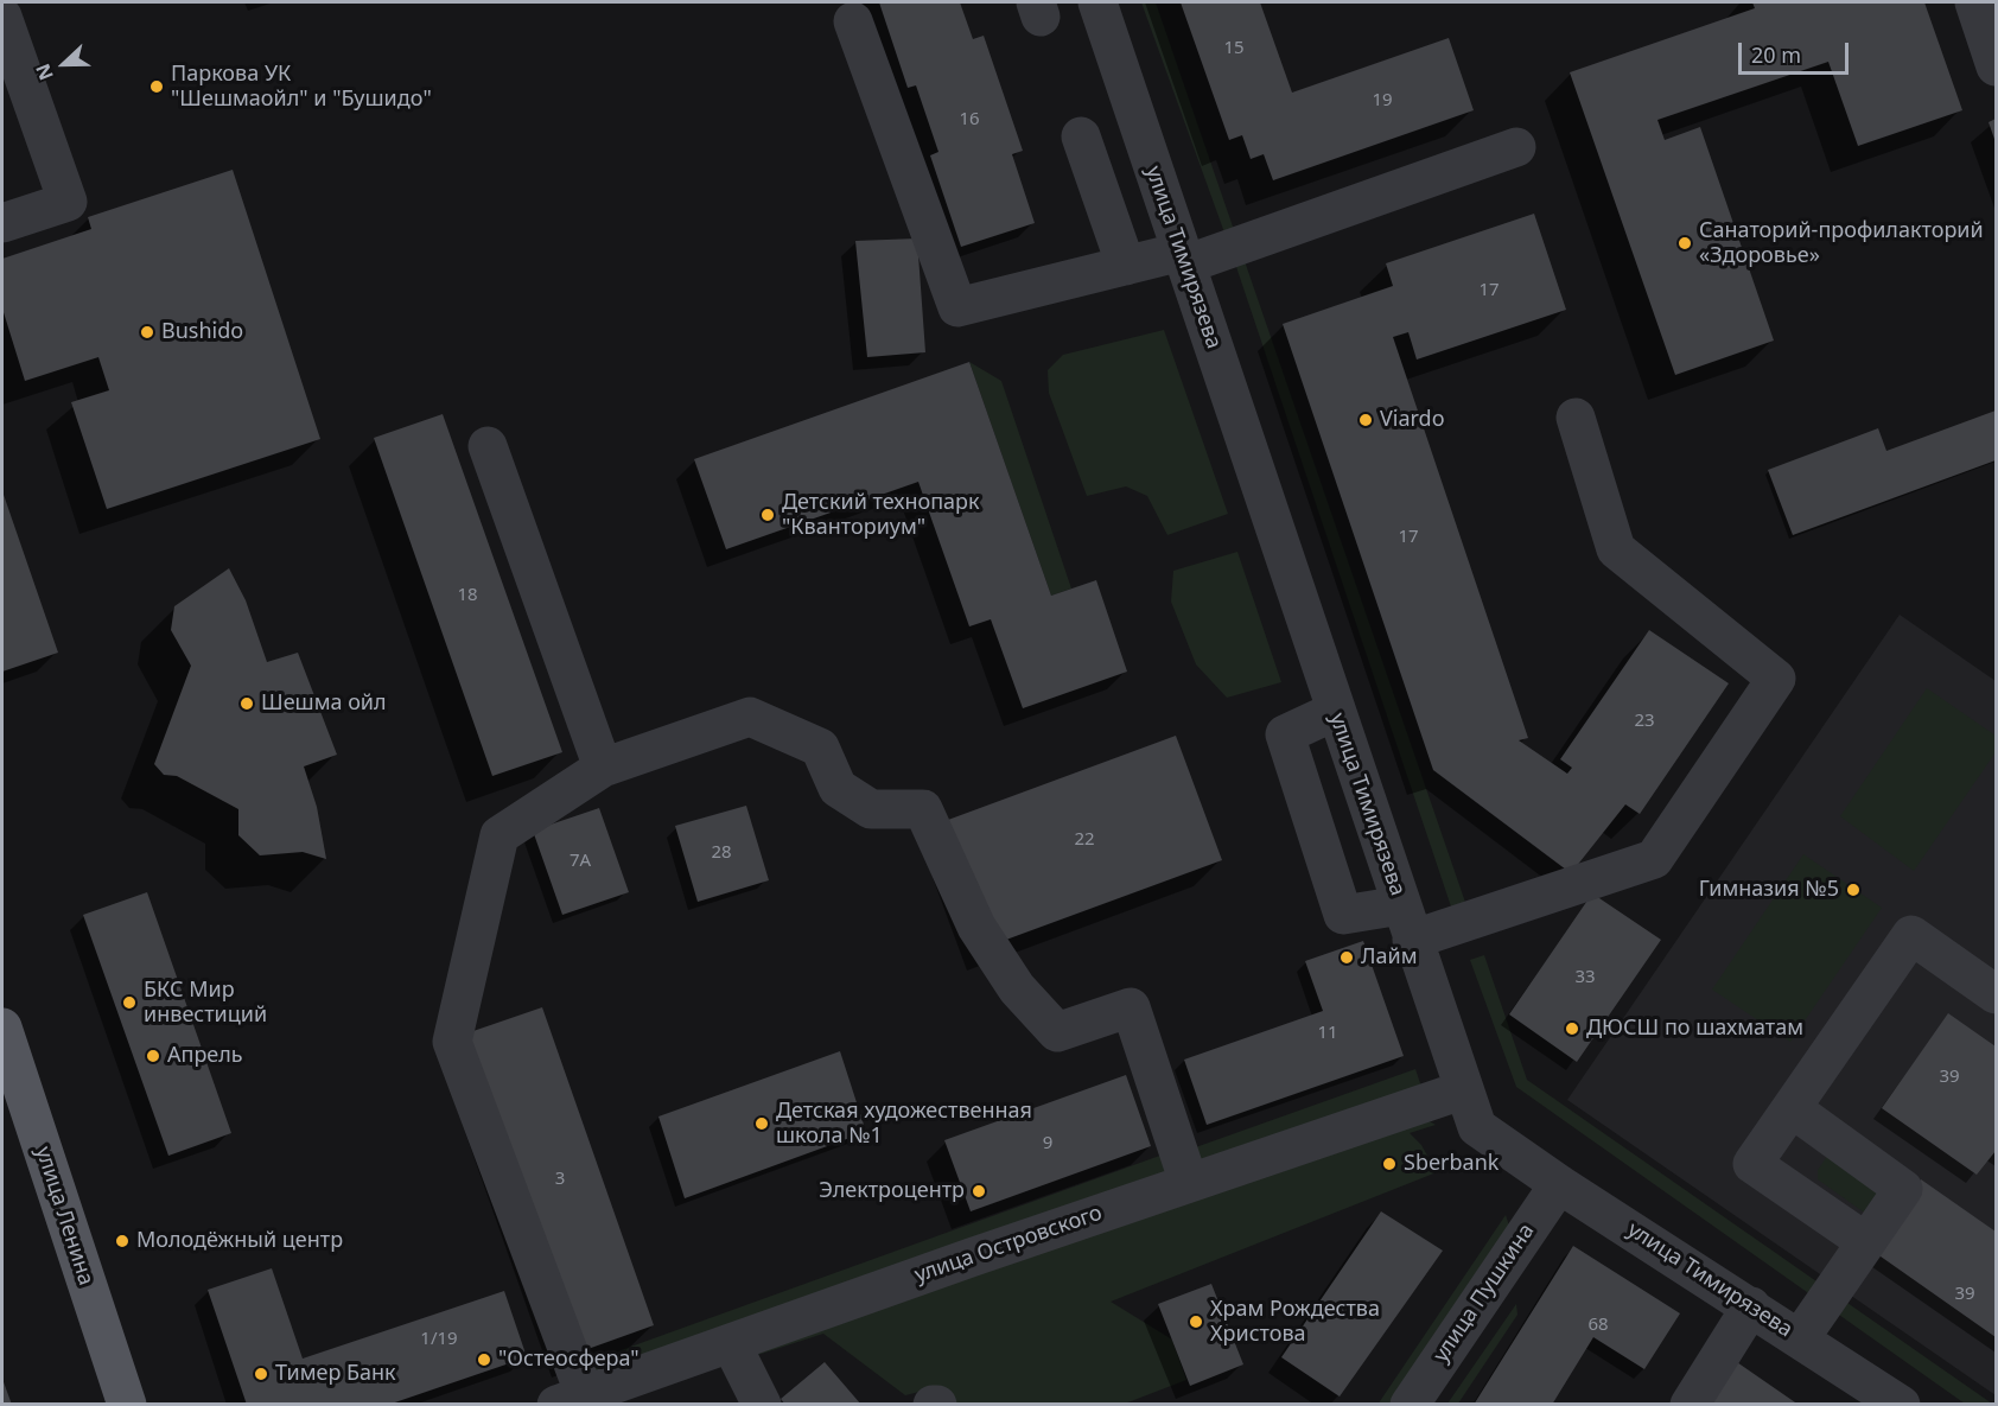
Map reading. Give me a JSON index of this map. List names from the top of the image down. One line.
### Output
{"streets":{"main road":["улица Ленина"],"street":["улица Тимирязева","улица Островского","улица Пушкина"]},"crossings":[["улица Тимирязева","улица Островского"],["улица Тимирязева","улица Пушкина"]],"places":["Паркова УК \"Шешмаойл\" и \"Бушидо\"","Санаторий-профилакторий «Здоровье»","Bushido","Viardo","Детский технопарк \"Кванториум\"","Шешма ойл","Гимназия №5","Лайм","БКС Мир инвестиций","ДЮСШ по шахматам","Апрель","Детская художественная школа №1","Sberbank","Электроцентр","Молодёжный центр","Храм Рождества Христова","\"Остеосфера\"","Тимер Банк"],"house_numbers":["15","19","16","17","17","18","23","22","28","7А","33","11","39","9","3","39","68","1/19"],"scale_bar":"20 m","north":"left"}
